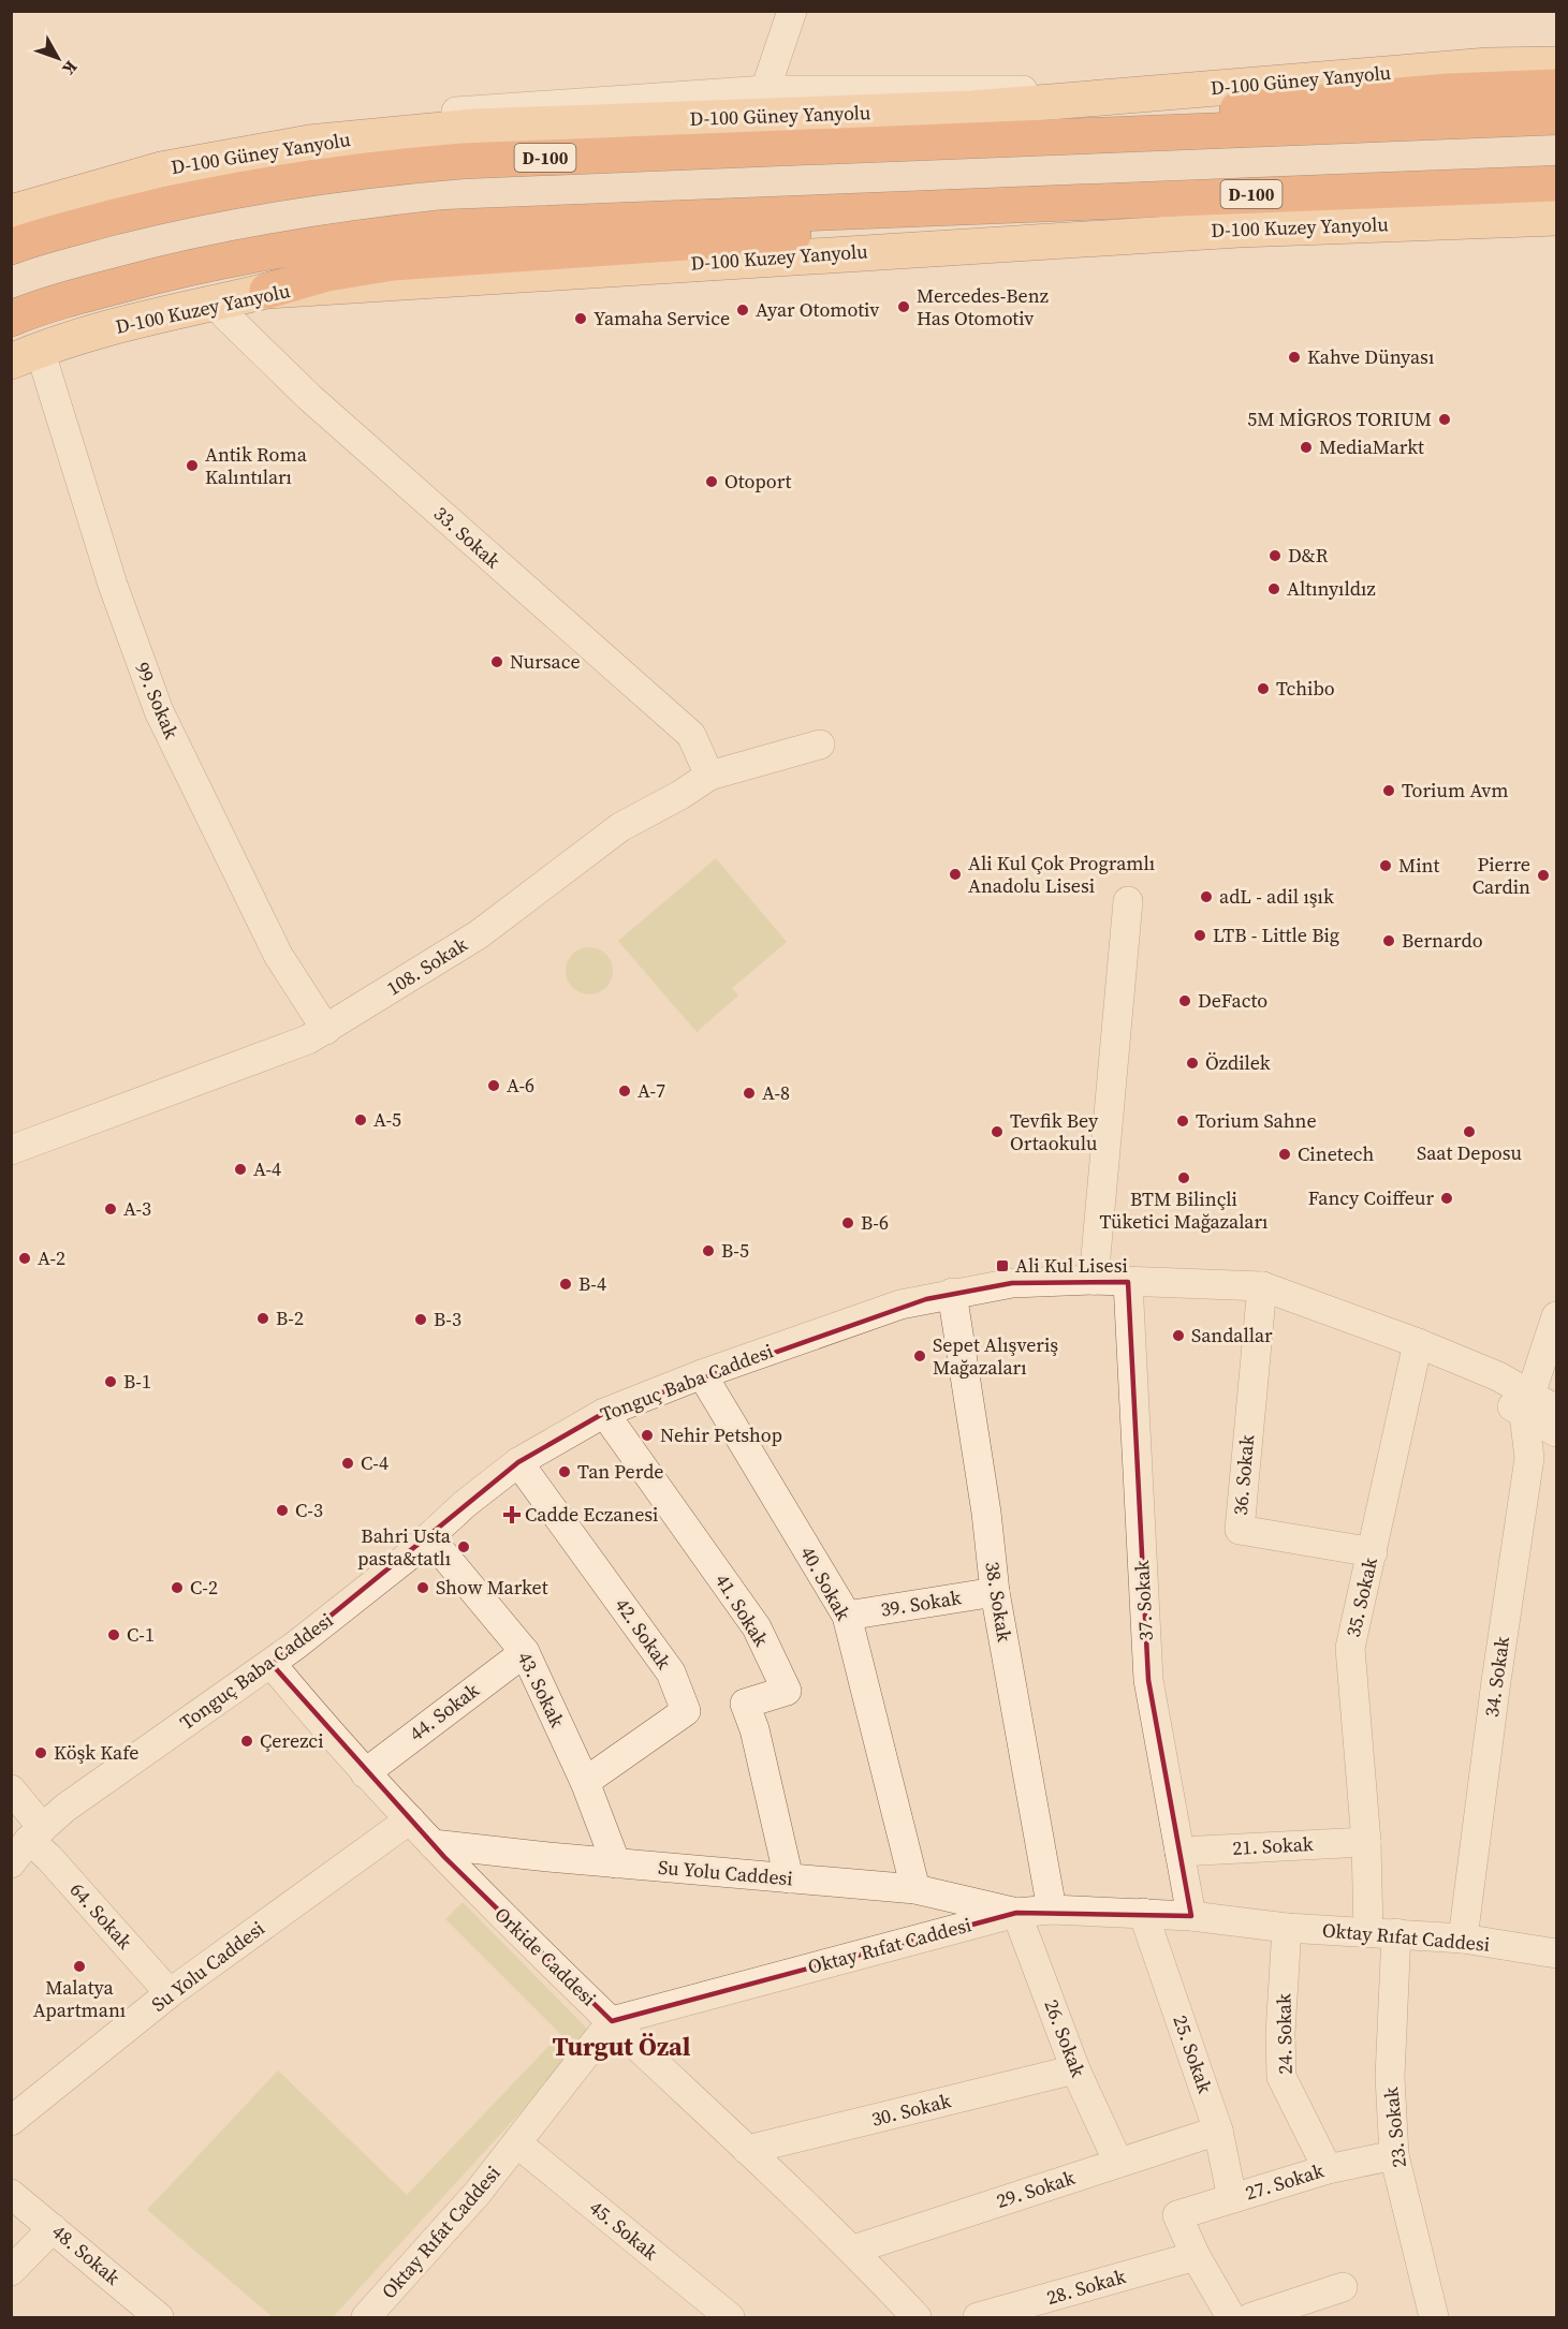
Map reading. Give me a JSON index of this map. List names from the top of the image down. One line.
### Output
{"streets":{"highway":["D-100"],"main road":["D-100 Güney Yanyolu","D-100 Kuzey Yanyolu"],"street":["33. Sokak","99. Sokak","108. Sokak","Tonguç Baba Caddesi","36. Sokak","40. Sokak","35. Sokak","37. Sokak","38. Sokak","39. Sokak","41. Sokak","42. Sokak","34. Sokak","43. Sokak","44. Sokak","21. Sokak","Su Yolu Caddesi","64. Sokak","Oktay Rıfat Caddesi","Orkide Caddesi","24. Sokak","26. Sokak","25. Sokak","30. Sokak","23. Sokak","27. Sokak","29. Sokak","45. Sokak","48. Sokak","28. Sokak"]},"crossings":[["D-100 Kuzey Yanyolu","33. Sokak"],["D-100 Kuzey Yanyolu","99. Sokak"],["33. Sokak","108. Sokak"],["99. Sokak","108. Sokak"],["Tonguç Baba Caddesi","36. Sokak"],["Tonguç Baba Caddesi","40. Sokak"],["Tonguç Baba Caddesi","35. Sokak"],["Tonguç Baba Caddesi","37. Sokak"],["Tonguç Baba Caddesi","38. Sokak"],["Tonguç Baba Caddesi","41. Sokak"],["Tonguç Baba Caddesi","42. Sokak"],["Tonguç Baba Caddesi","34. Sokak"],["Tonguç Baba Caddesi","43. Sokak"],["Tonguç Baba Caddesi","64. Sokak"],["Tonguç Baba Caddesi","Orkide Caddesi"],["36. Sokak","35. Sokak"],["40. Sokak","39. Sokak"],["40. Sokak","Su Yolu Caddesi"],["35. Sokak","21. Sokak"],["35. Sokak","Oktay Rıfat Caddesi"],["35. Sokak","23. Sokak"],["37. Sokak","21. Sokak"],["37. Sokak","Oktay Rıfat Caddesi"],["38. Sokak","39. Sokak"],["38. Sokak","Oktay Rıfat Caddesi"],["41. Sokak","Su Yolu Caddesi"],["42. Sokak","43. Sokak"],["34. Sokak","Oktay Rıfat Caddesi"],["43. Sokak","44. Sokak"],["43. Sokak","Su Yolu Caddesi"],["44. Sokak","Orkide Caddesi"],["Su Yolu Caddesi","64. Sokak"],["Su Yolu Caddesi","Oktay Rıfat Caddesi"],["Su Yolu Caddesi","Orkide Caddesi"],["Su Yolu Caddesi","26. Sokak"],["Oktay Rıfat Caddesi","Orkide Caddesi"],["Oktay Rıfat Caddesi","24. Sokak"],["Oktay Rıfat Caddesi","26. Sokak"],["Oktay Rıfat Caddesi","25. Sokak"],["Oktay Rıfat Caddesi","23. Sokak"],["Oktay Rıfat Caddesi","45. Sokak"],["Orkide Caddesi","30. Sokak"],["Orkide Caddesi","29. Sokak"],["24. Sokak","27. Sokak"],["26. Sokak","30. Sokak"],["26. Sokak","29. Sokak"],["25. Sokak","27. Sokak"],["25. Sokak","29. Sokak"],["23. Sokak","27. Sokak"],["27. Sokak","28. Sokak"]],"districts":["Turgut Özal"],"places":{"other":["Mercedes-Benz Has Otomotiv","Ayar Otomotiv","Yamaha Service","Kahve Dünyası","5M MİGROS TORIUM","MediaMarkt","Antik Roma Kalıntıları","Otoport","D&R","Altınyıldız","Nursace","Tchibo","Torium Avm","Mint","Ali Kul Çok Programlı Anadolu Lisesi","Pierre Cardin","adL - adil ışık","LTB - Little Big","Bernardo","DeFacto","Özdilek","A-6","A-7","A-8","A-5","Torium Sahne","Tevfik Bey Ortaokulu","Saat Deposu","Cinetech","A-4","BTM Bilinçli Tüketici Mağazaları","Fancy Coiffeur","A-3","B-6","B-5","A-2","B-4","B-2","B-3","Sandallar","Sepet Alışveriş Mağazaları","B-1","Nehir Petshop","C-4","Tan Perde","C-3","Bahri Usta pasta&tatlı","C-2","Show Market","C-1","Çerezci","Köşk Kafe","Malatya Apartmanı"],"transit":["Ali Kul Lisesi"],"health":["Cadde Eczanesi"]},"north":"bottom right"}
